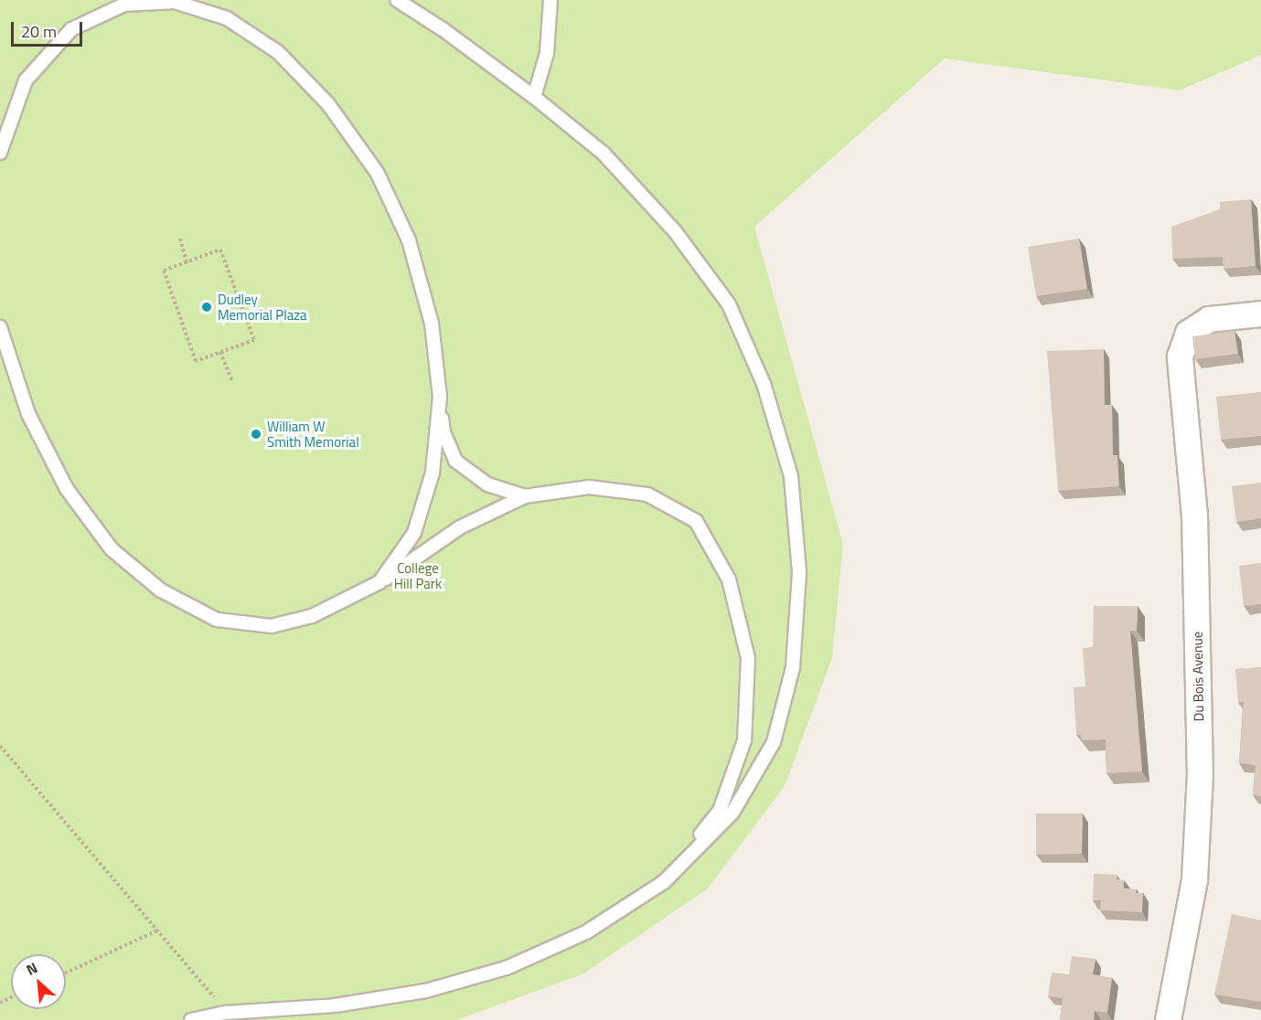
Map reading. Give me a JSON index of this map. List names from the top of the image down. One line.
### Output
{"streets":{"street":["Du Bois Avenue"]},"parks":["College Hill Park"],"places":["Dudley Memorial Plaza","William W Smith Memorial"],"scale_bar":"20 m","north":"top left"}
